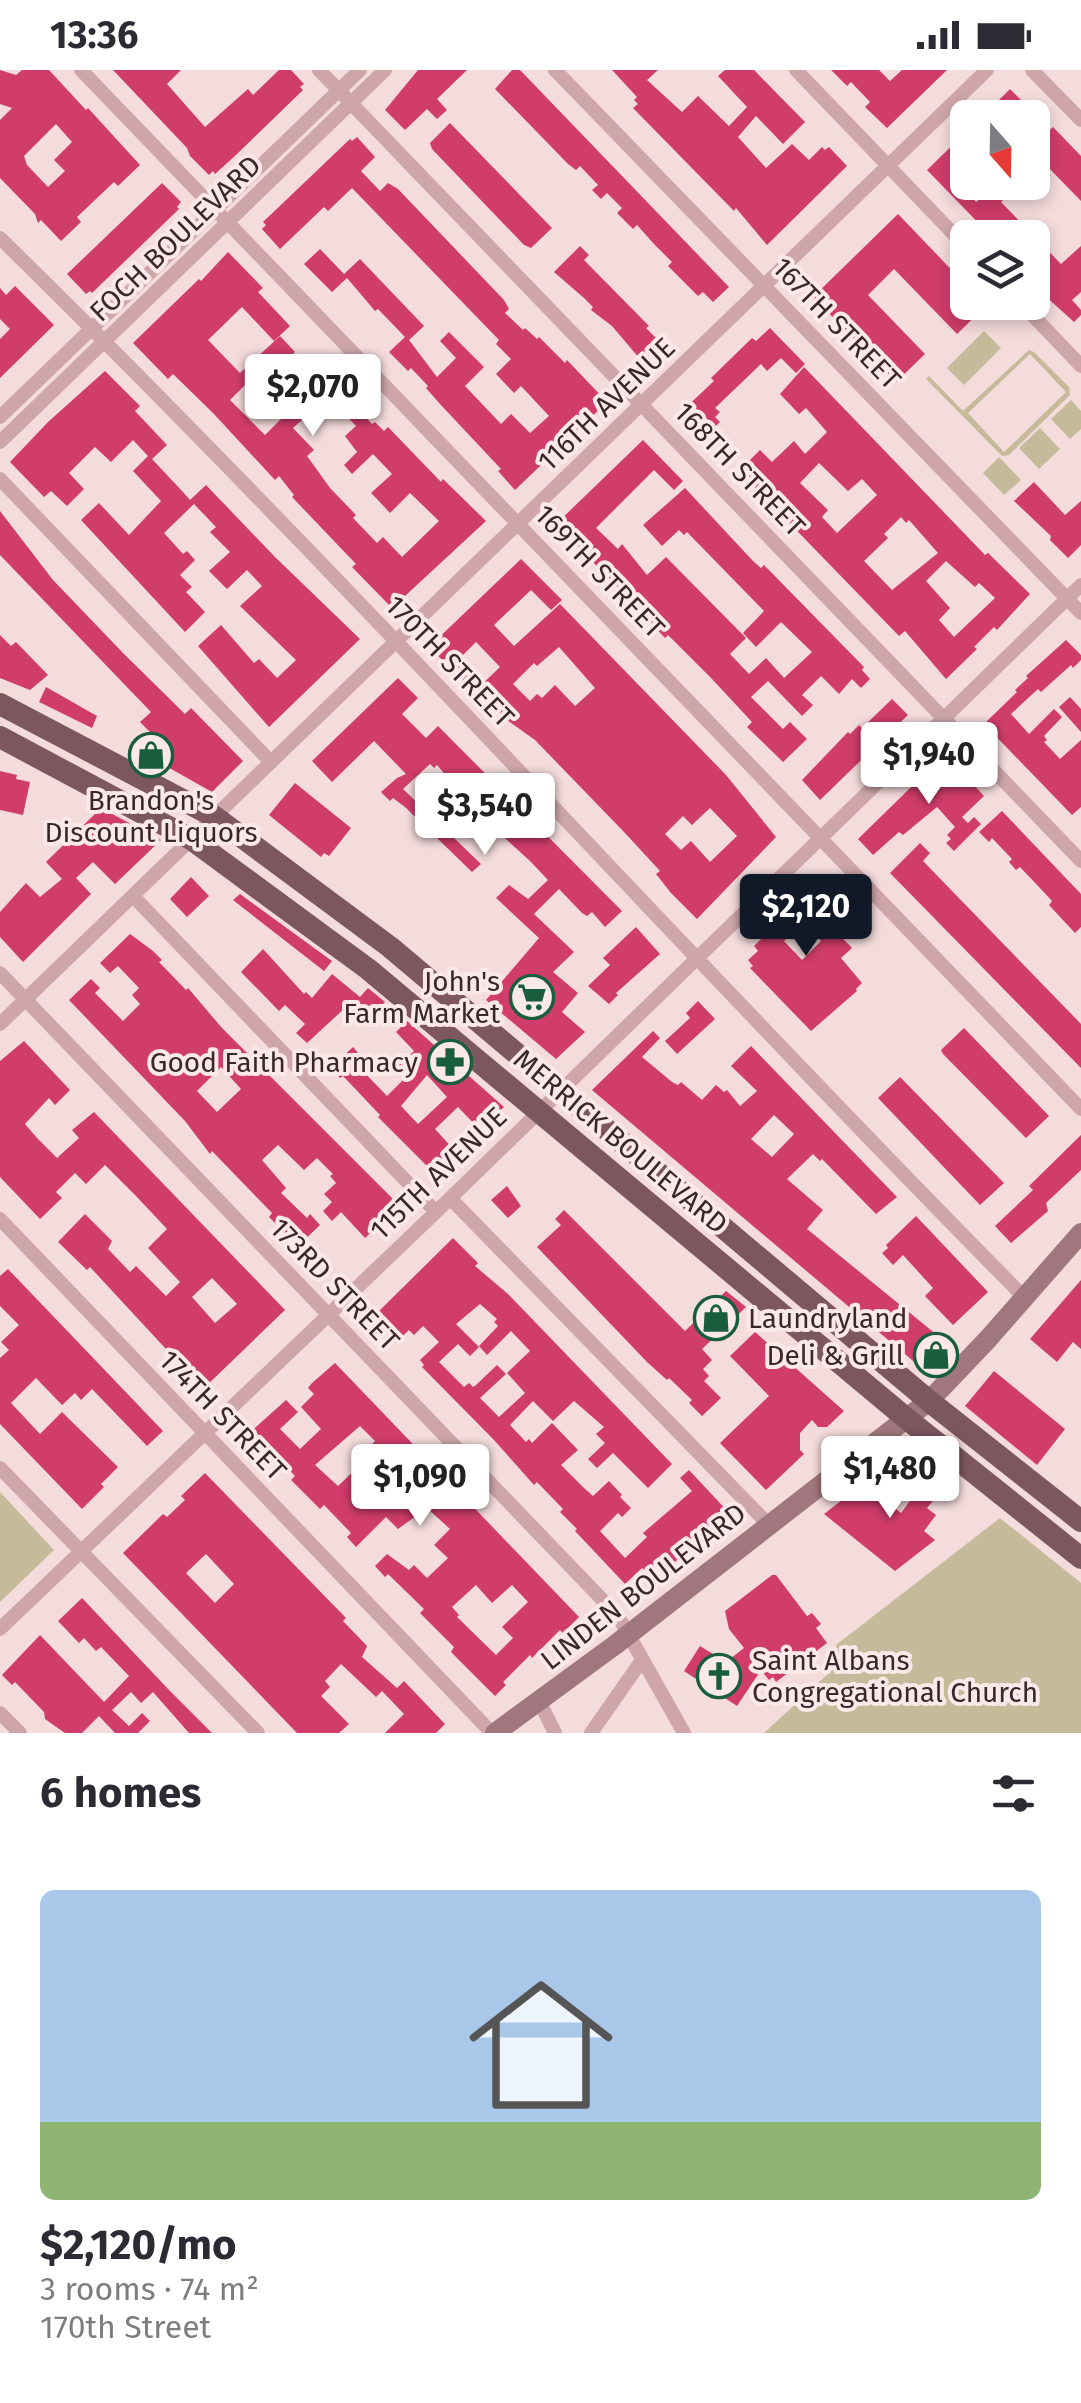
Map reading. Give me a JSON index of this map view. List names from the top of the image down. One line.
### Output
{"streets":{"main road":["MERRICK BOULEVARD","LINDEN BOULEVARD"],"street":["FOCH BOULEVARD","167TH STREET","116TH AVENUE","168TH STREET","169TH STREET","170TH STREET","115TH AVENUE","173RD STREET","174TH STREET"]},"crossings":[["FOCH BOULEVARD","168TH STREET"],["FOCH BOULEVARD","169TH STREET"],["FOCH BOULEVARD","170TH STREET"],["167TH STREET","116TH AVENUE"],["167TH STREET","115TH AVENUE"],["116TH AVENUE","168TH STREET"],["116TH AVENUE","169TH STREET"],["116TH AVENUE","170TH STREET"],["116TH AVENUE","MERRICK BOULEVARD"],["116TH AVENUE","173RD STREET"],["168TH STREET","115TH AVENUE"],["169TH STREET","115TH AVENUE"],["170TH STREET","115TH AVENUE"],["170TH STREET","LINDEN BOULEVARD"],["MERRICK BOULEVARD","115TH AVENUE"],["MERRICK BOULEVARD","LINDEN BOULEVARD"],["115TH AVENUE","173RD STREET"],["115TH AVENUE","174TH STREET"],["173RD STREET","LINDEN BOULEVARD"],["174TH STREET","LINDEN BOULEVARD"]],"places":{"shop":["Brandon's Discount Liquors","Laundryland","Deli & Grill"],"supermarket":["John's Farm Market"],"pharmacy":["Good Faith Pharmacy"],"church":["Saint Albans Congregational Church"]},"north":"bottom","page":{"status":"13:36","price":["$2,070","$1,940","$3,540","$2,120","$1,480","$1,090"],"heading":"6 homes","list":[{"name":"$2,120/mo","note":"3 rooms · 74 m² · 170th Street"}]}}
